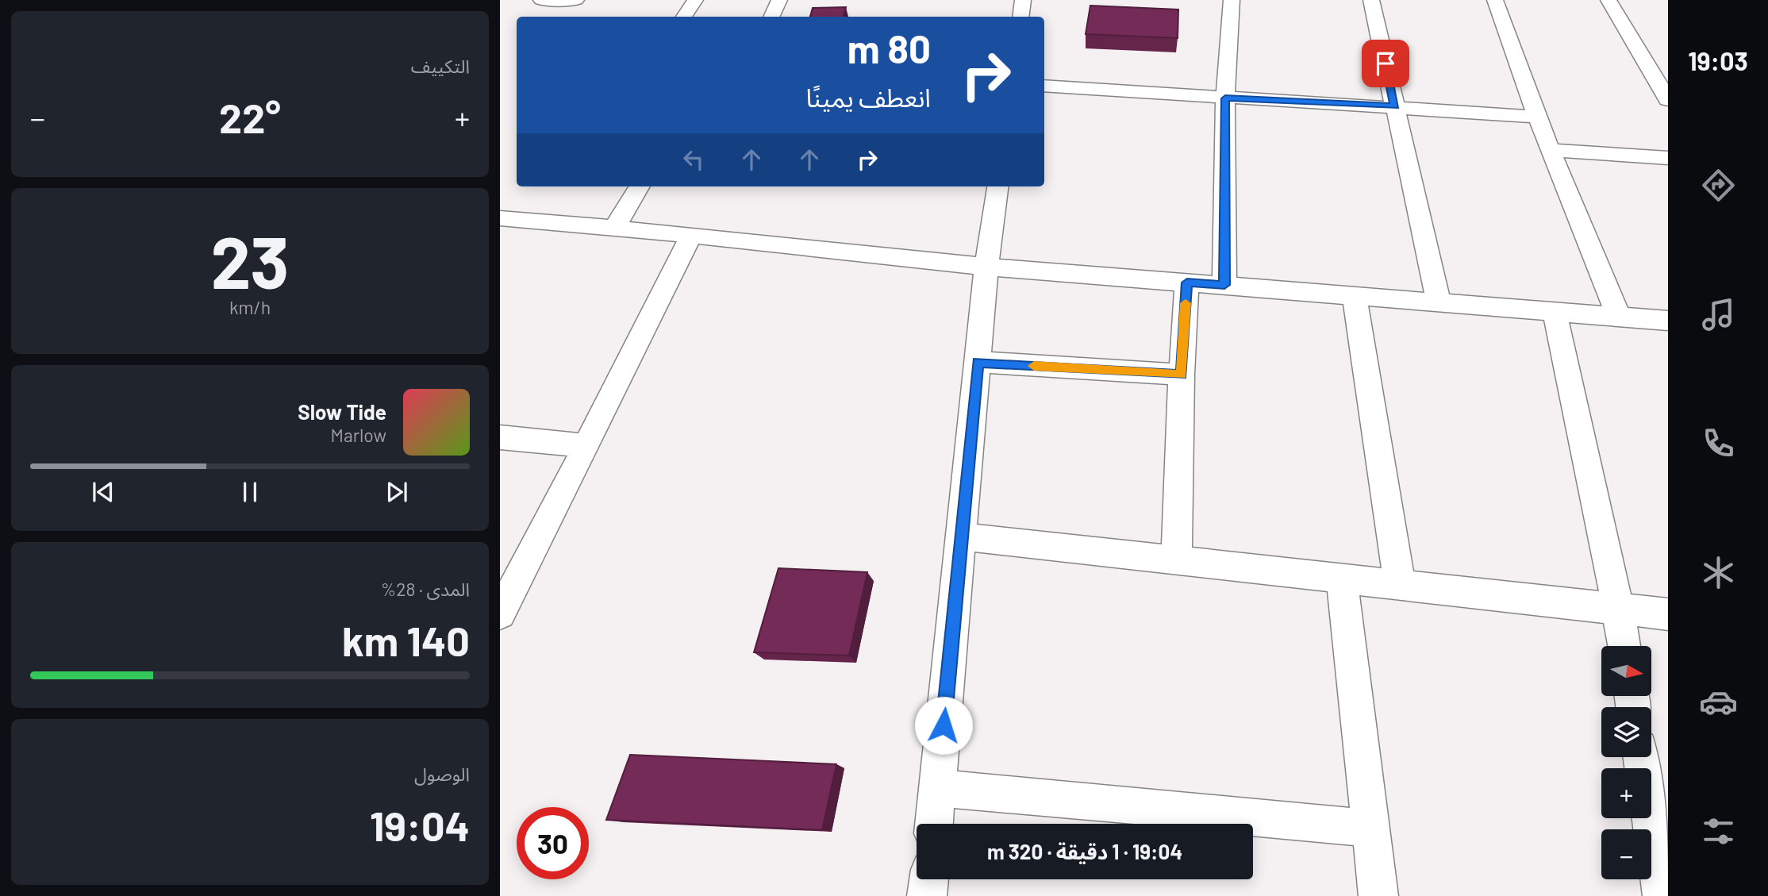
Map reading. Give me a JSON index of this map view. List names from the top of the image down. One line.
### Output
{"north":"right","page":{"tabs":"19:03","tile":["التكييف",["23","km/h"],["المدى · 28%","140 km"],["الوصول","19:04"]],"turn":["80 m","انعطف يمينًا"],"heat":["−","22°","+"],"song":["Slow Tide","Marlow"],"map_buttons":["+","−"],"limit":"30","trip":"19:04 · 1 دقيقة · 320 m"}}
